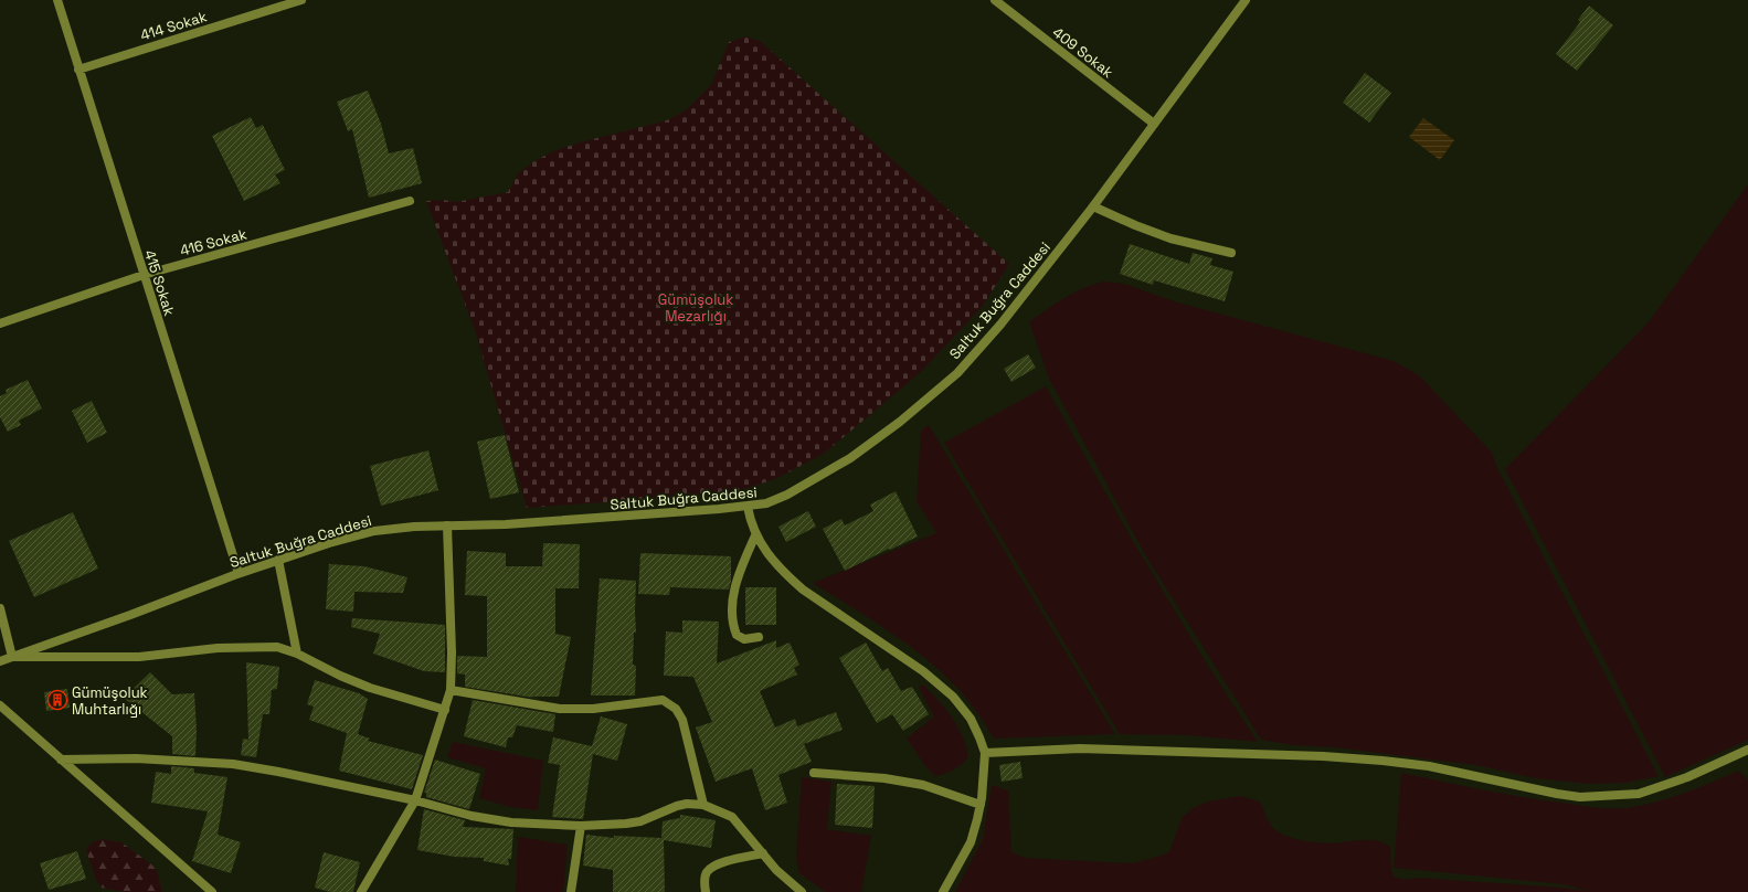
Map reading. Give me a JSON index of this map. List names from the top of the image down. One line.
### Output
{"streets":{"street":["414 Sokak","409 Sokak","416 Sokak","415 Sokak","Saltuk Buğra Caddesi"]},"crossings":[["414 Sokak","415 Sokak"],["409 Sokak","Saltuk Buğra Caddesi"],["416 Sokak","415 Sokak"],["415 Sokak","Saltuk Buğra Caddesi"]],"parks":["Gümüşoluk Mezarlığı"],"places":{"building":["Gümüşoluk Muhtarlığı"]}}
